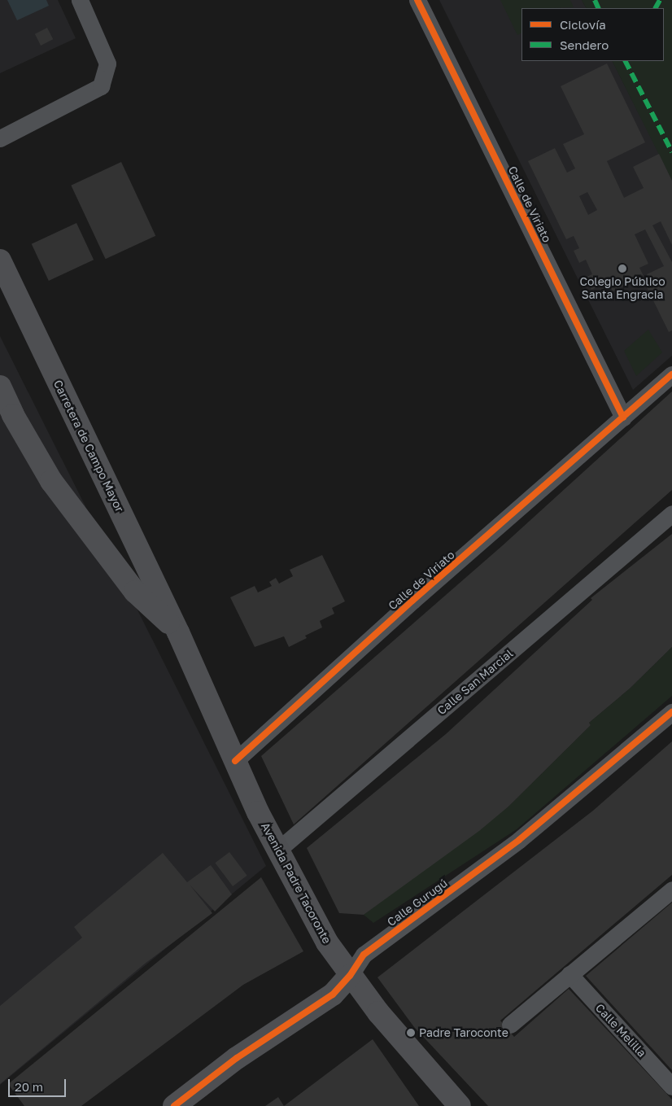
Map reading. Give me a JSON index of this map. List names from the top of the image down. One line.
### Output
{"streets":{"main road":["Carretera de Campo Mayor","Avenida Padre Tacoronte","Calle Gurugú"],"street":["Calle de Viriato","Calle San Marcial","Calle Melilla"]},"crossings":[["Calle de Viriato","Avenida Padre Tacoronte"],["Carretera de Campo Mayor","Avenida Padre Tacoronte"],["Calle San Marcial","Avenida Padre Tacoronte"],["Avenida Padre Tacoronte","Calle Gurugú"]],"places":["Colegio Público Santa Engracia","Padre Taroconte"],"legend":["Ciclovía","Sendero"],"scale_bar":"20 m"}
